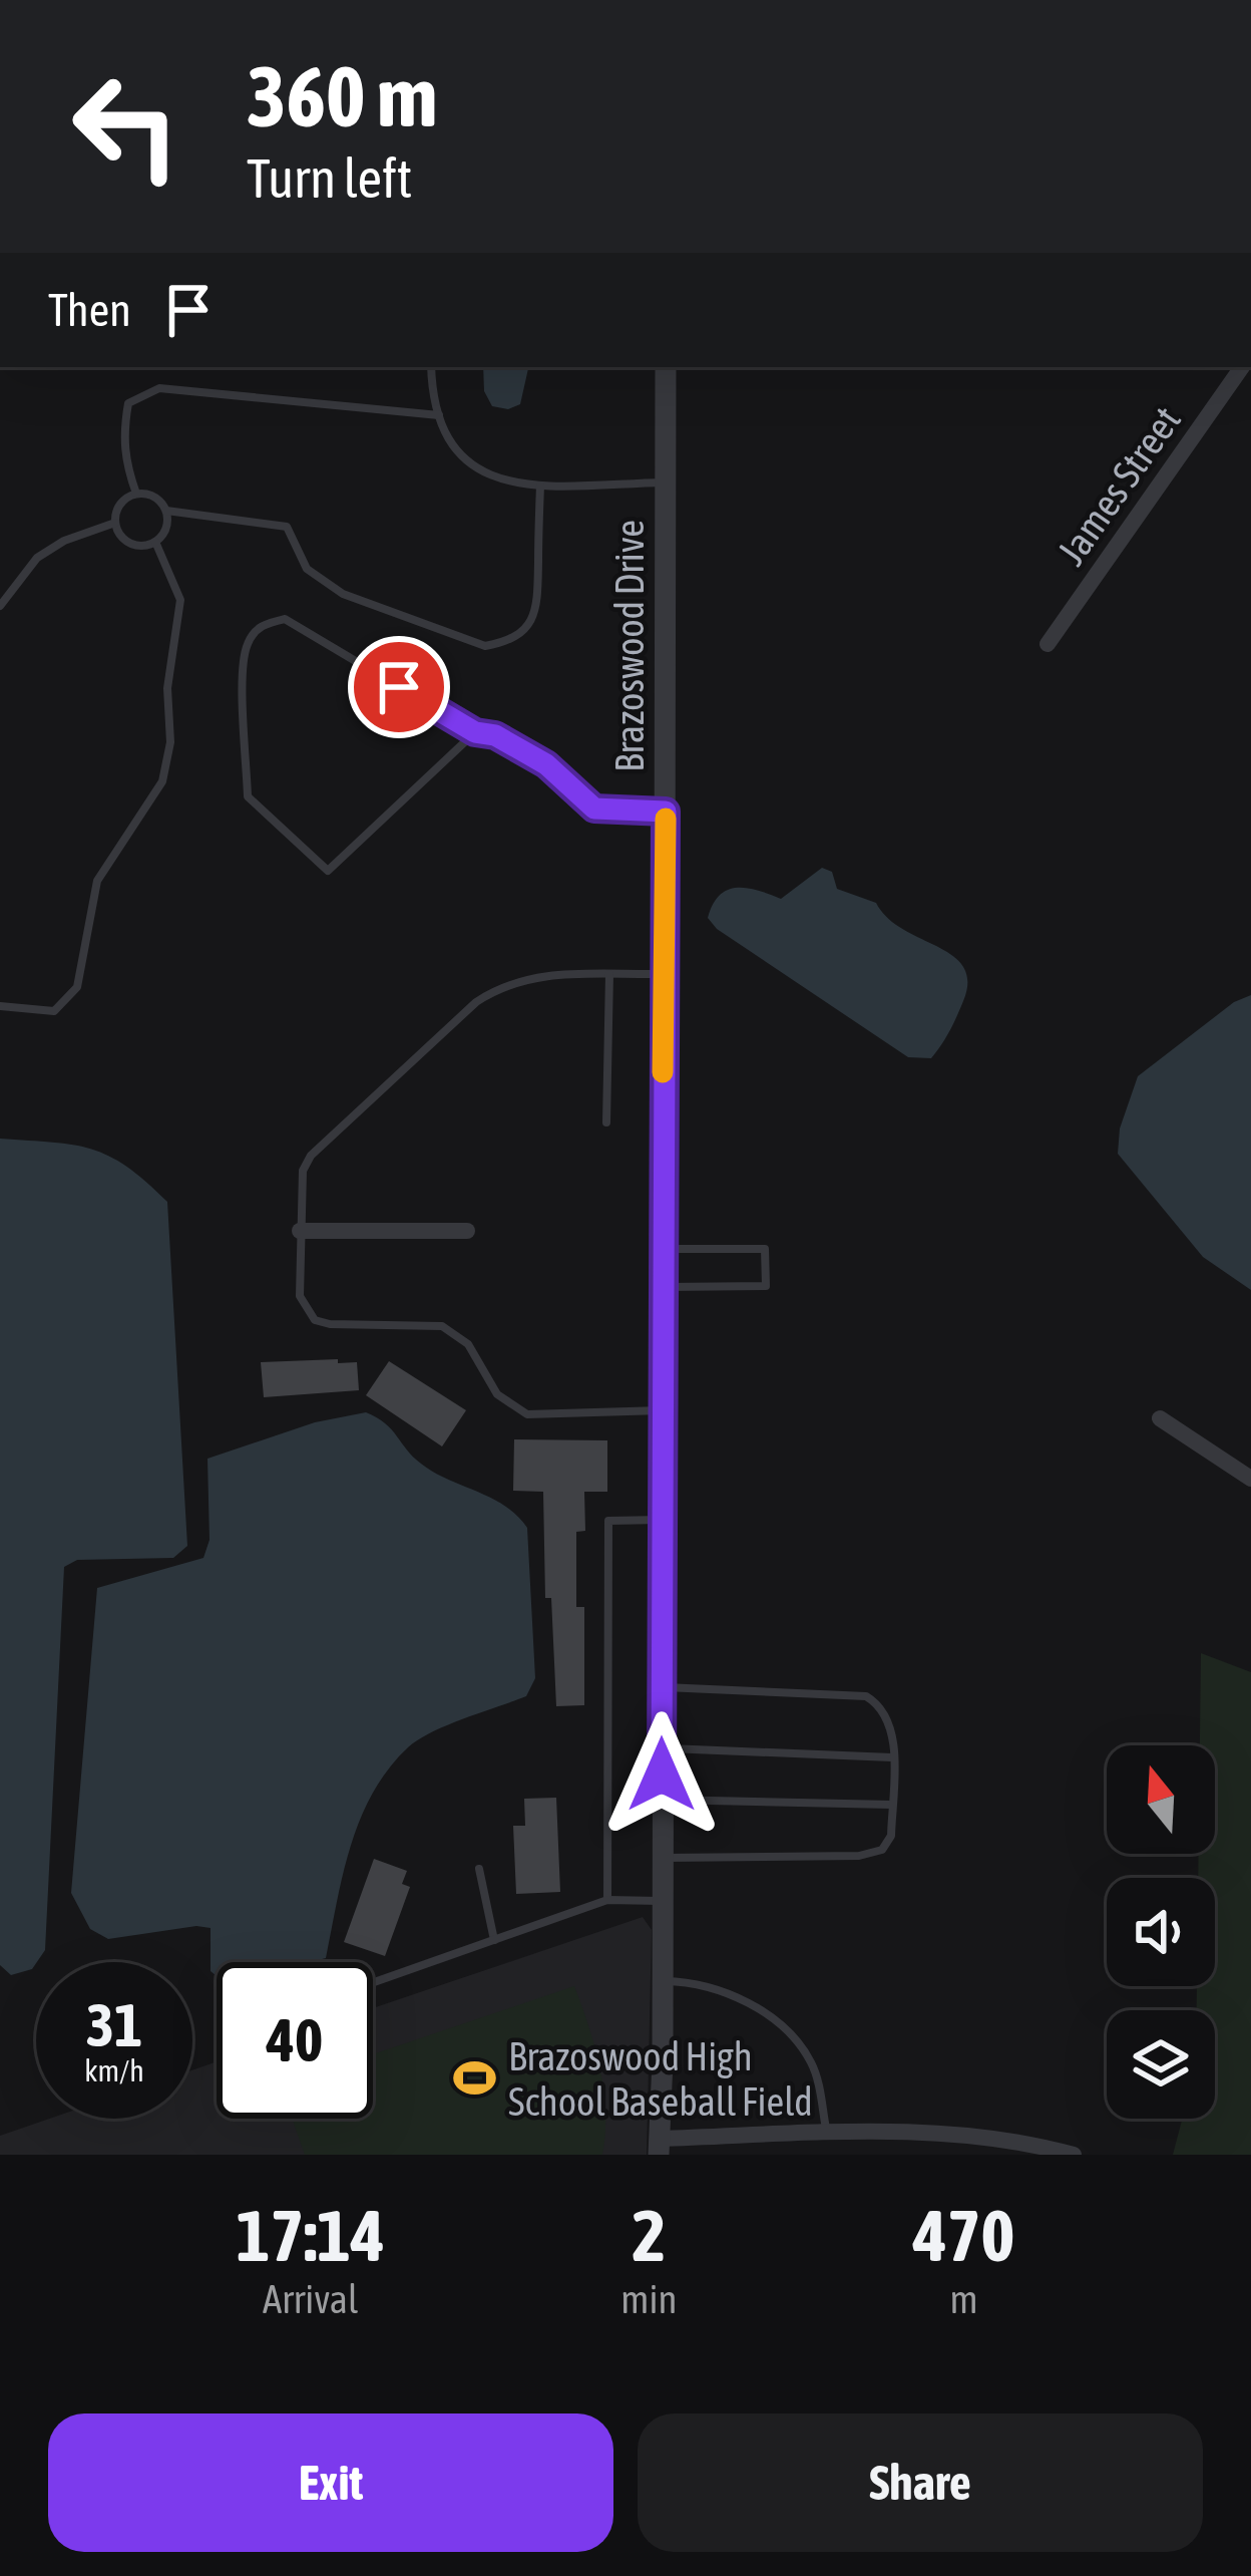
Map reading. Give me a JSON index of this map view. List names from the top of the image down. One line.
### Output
{"streets":{"street":["James Street","Brazoswood Drive"]},"places":{"sports":["Brazoswood High School Baseball Field"]},"north":"top","page":{"turn":["360 m","Turn left"],"then":"Then","speed":"31 km/h","limit":"40","eta":["17:14","Arrival","2","min","470","m"],"buttons":["Exit","Share"]}}
